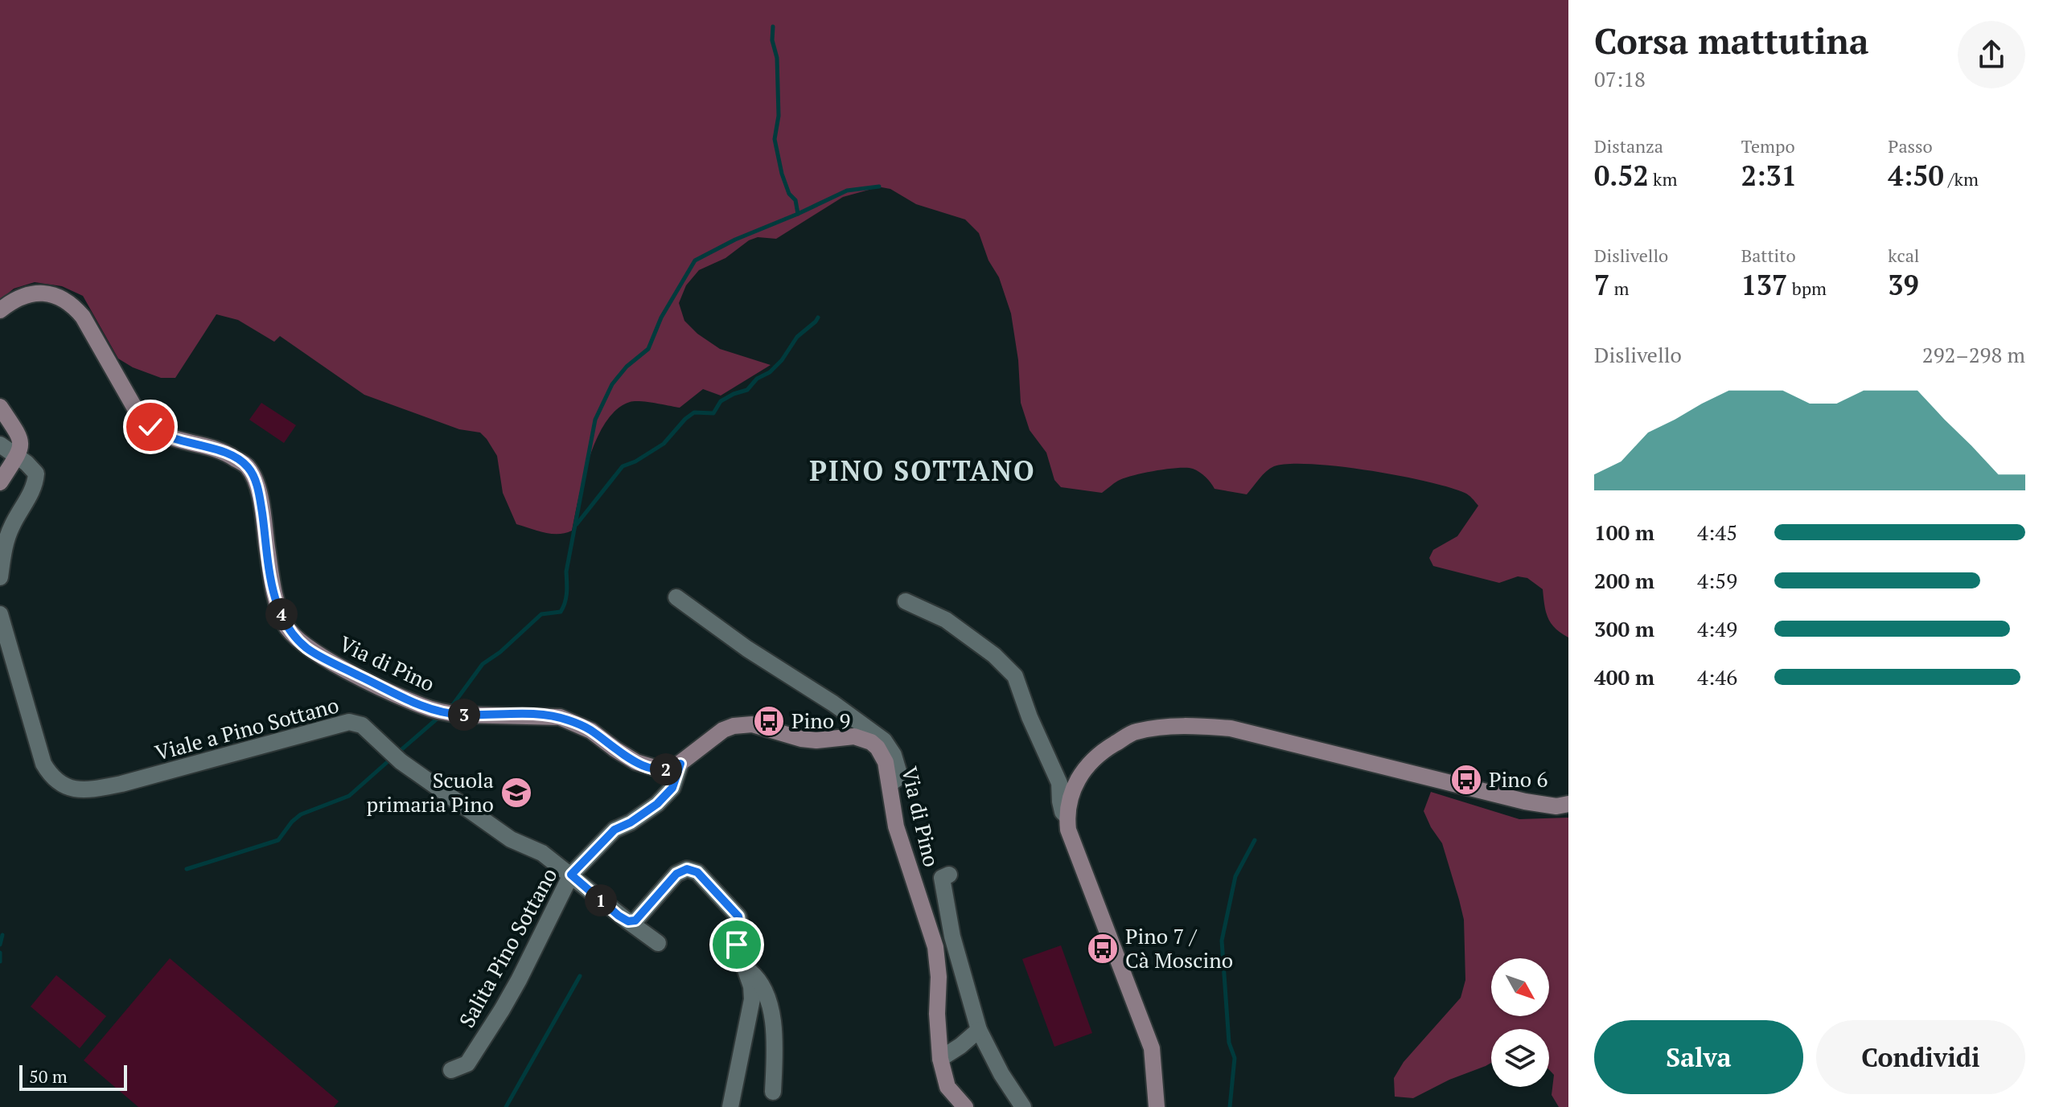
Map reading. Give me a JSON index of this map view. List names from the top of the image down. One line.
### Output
{"streets":{"street":["Via di Pino","Viale a Pino Sottano","Salita Pino Sottano"]},"crossings":[["Via di Pino","Salita Pino Sottano"],["Viale a Pino Sottano","Salita Pino Sottano"]],"districts":["PINO SOTTANO"],"places":{"bus stop":["Pino 9","Pino 6","Pino 7 / Cà Moscino"],"school or university":["Scuola primaria Pino"]},"scale_bar":"50 m","north":"bottom right","page":{"heading":["Corsa mattutina","07:18"],"stats":[["Distanza","0.52 km"],["Tempo","2:31"],["Passo","4:50 /km"],["Dislivello","7 m"],["Battito","137 bpm"],["kcal","39"]],"chart":["Dislivello","292–298 m"],"list":[{"name":"100 m","note":"4:45"},{"name":"200 m","note":"4:59"},{"name":"300 m","note":"4:49"},{"name":"400 m","note":"4:46"}],"pins":["4","3","2","1"],"buttons":["Salva","Condividi"],"scale":"50 m"}}
